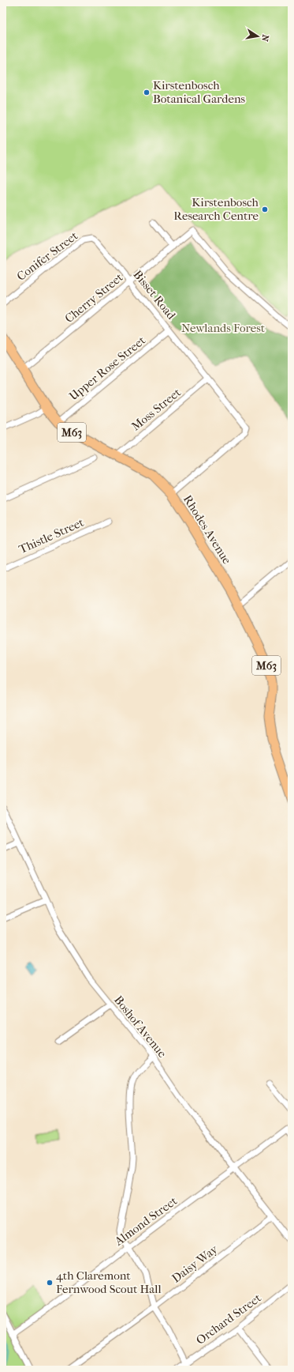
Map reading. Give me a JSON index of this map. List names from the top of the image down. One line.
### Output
{"streets":{"main road":["M63","Rhodes Avenue"],"street":["Conifer Street","Bisset Road","Cherry Street","Upper Rose Street","Moss Street","Thistle Street","Boshof Avenue","Almond Street","Daisy Way","Orchard Street"]},"crossings":[["Conifer Street","Bisset Road"],["Bisset Road","Cherry Street"],["Bisset Road","Upper Rose Street"],["Bisset Road","Moss Street"],["Bisset Road","Rhodes Avenue"],["Cherry Street","Rhodes Avenue"],["Upper Rose Street","Rhodes Avenue"],["Moss Street","Rhodes Avenue"],["Boshof Avenue","Almond Street"],["Boshof Avenue","Daisy Way"]],"parks":["Newlands Forest"],"places":["Kirstenbosch Botanical Gardens","Kirstenbosch Research Centre","4th Claremont Fernwood Scout Hall"],"north":"right"}
